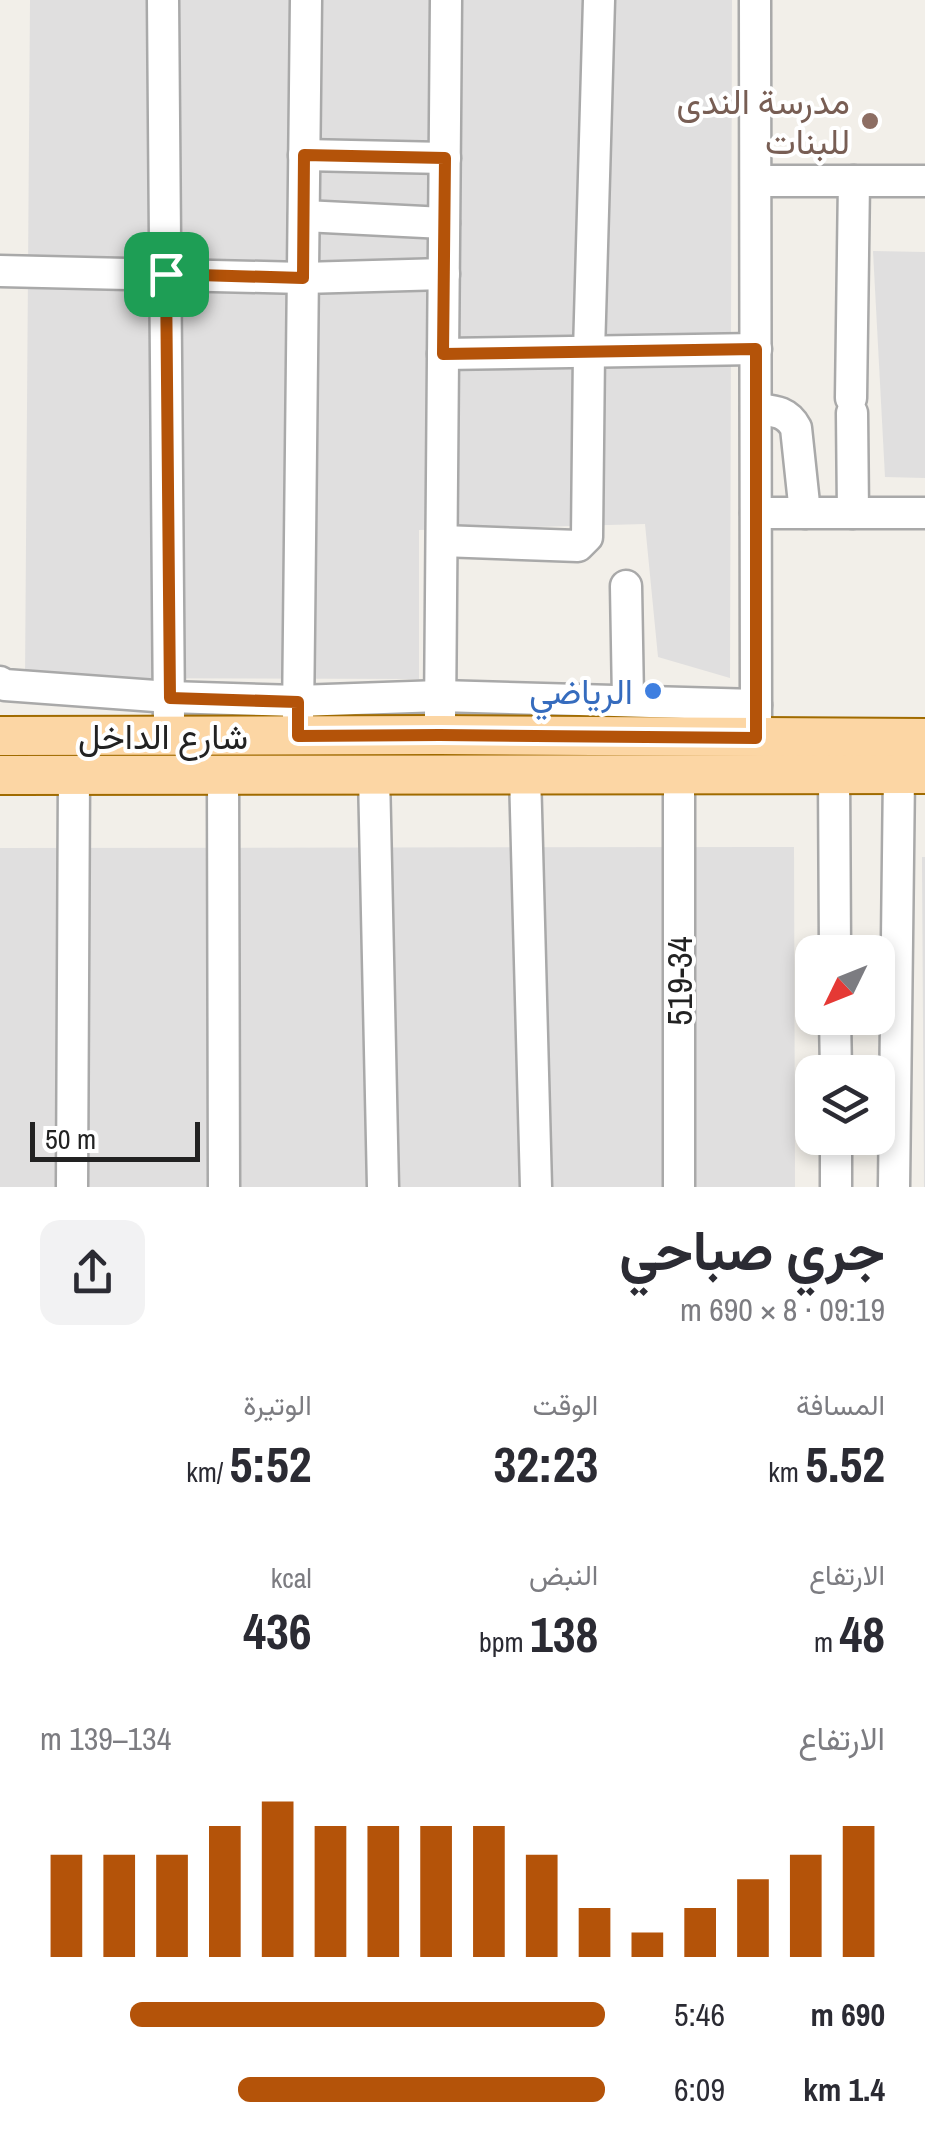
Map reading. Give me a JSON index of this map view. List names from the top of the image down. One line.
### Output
{"streets":{"main road":["شارع الداخل"],"street":["519-34"]},"crossings":[["شارع الداخل","519-34"]],"places":["مدرسة الندى للبنات","الرياضي"],"scale_bar":"50 m","north":"bottom left","page":{"scale":"50 m","heading":["جري صباحي","09:19 · 8 × 690 m"],"stats":[["المسافة","5.52 km"],["الوقت","32:23"],["الوتيرة","5:52 /km"],["الارتفاع","48 m"],["النبض","138 bpm"],["kcal","436"]],"chart":["الارتفاع","134–139 m"],"list":[{"name":"690 m","note":"5:46"},{"name":"1.4 km","note":"6:09"}]}}
